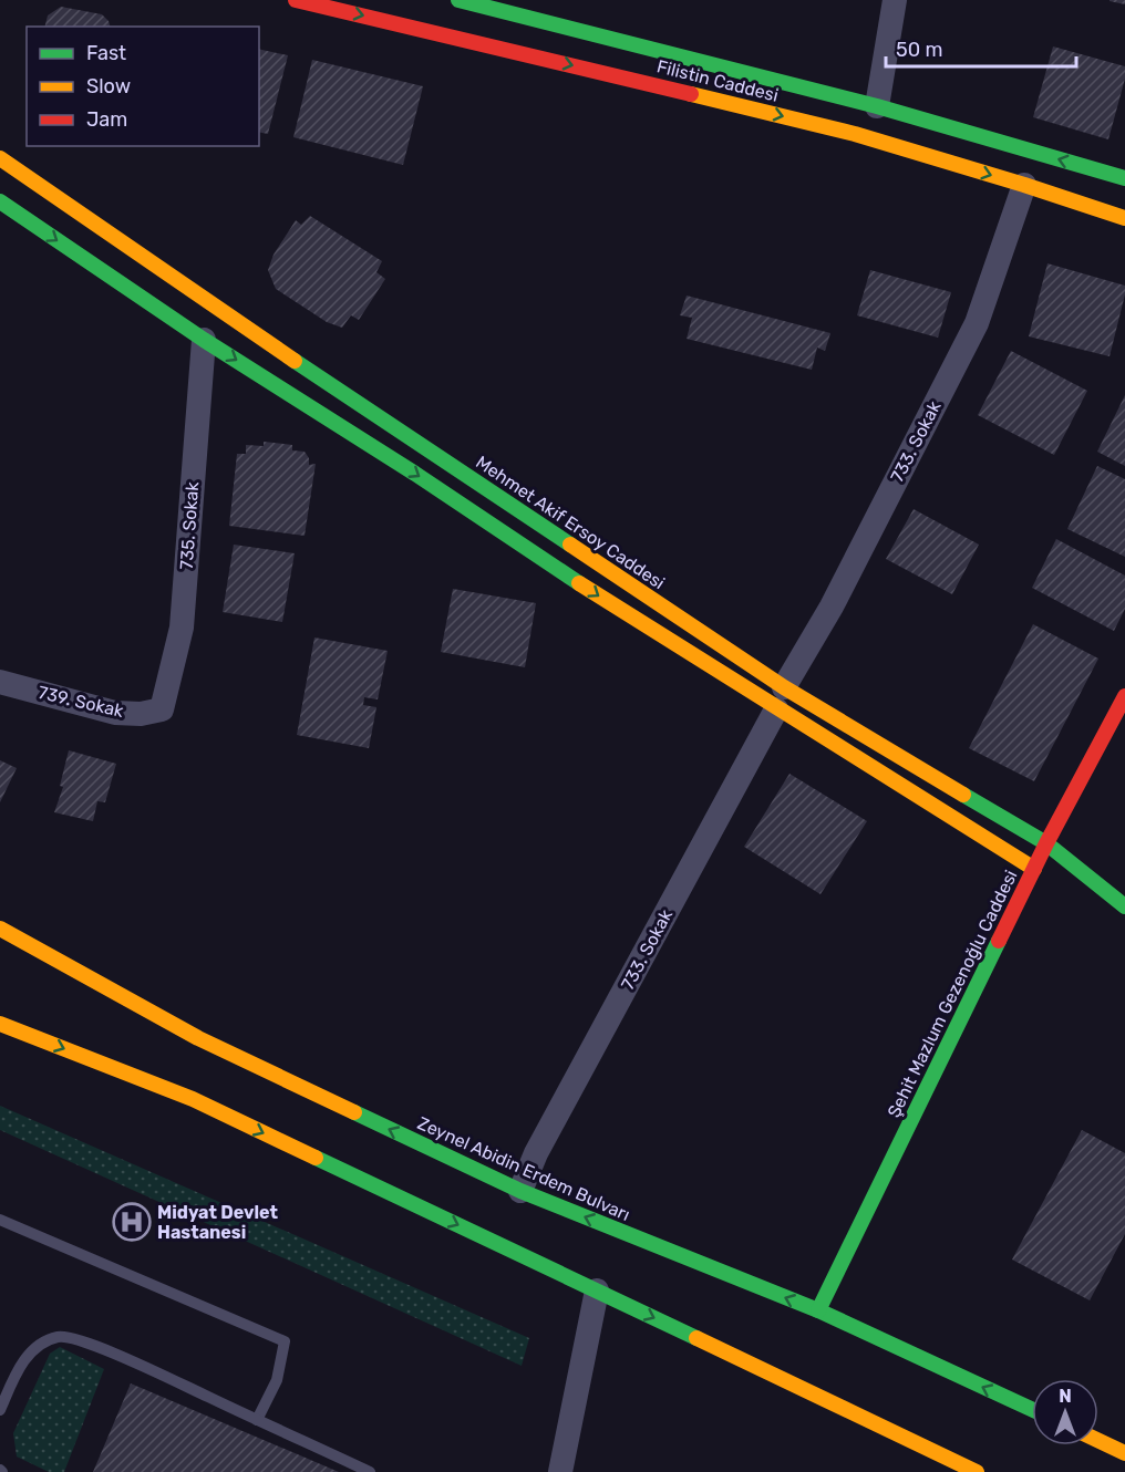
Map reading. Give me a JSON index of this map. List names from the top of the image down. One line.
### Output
{"streets":{"street":["Filistin Caddesi","733. Sokak","Mehmet Akif Ersoy Caddesi","735. Sokak","739. Sokak","Şehit Mazlum Gezenoğlu Caddesi","Zeynel Abidin Erdem Bulvarı"]},"crossings":[["Filistin Caddesi","733. Sokak"],["733. Sokak","Mehmet Akif Ersoy Caddesi"],["733. Sokak","Zeynel Abidin Erdem Bulvarı"],["Mehmet Akif Ersoy Caddesi","Şehit Mazlum Gezenoğlu Caddesi"],["735. Sokak","739. Sokak"],["Şehit Mazlum Gezenoğlu Caddesi","Zeynel Abidin Erdem Bulvarı"]],"places":{"hospital":["Midyat Devlet Hastanesi"]},"legend":["Fast","Slow","Jam"],"scale_bar":"50 m","north":"top"}
